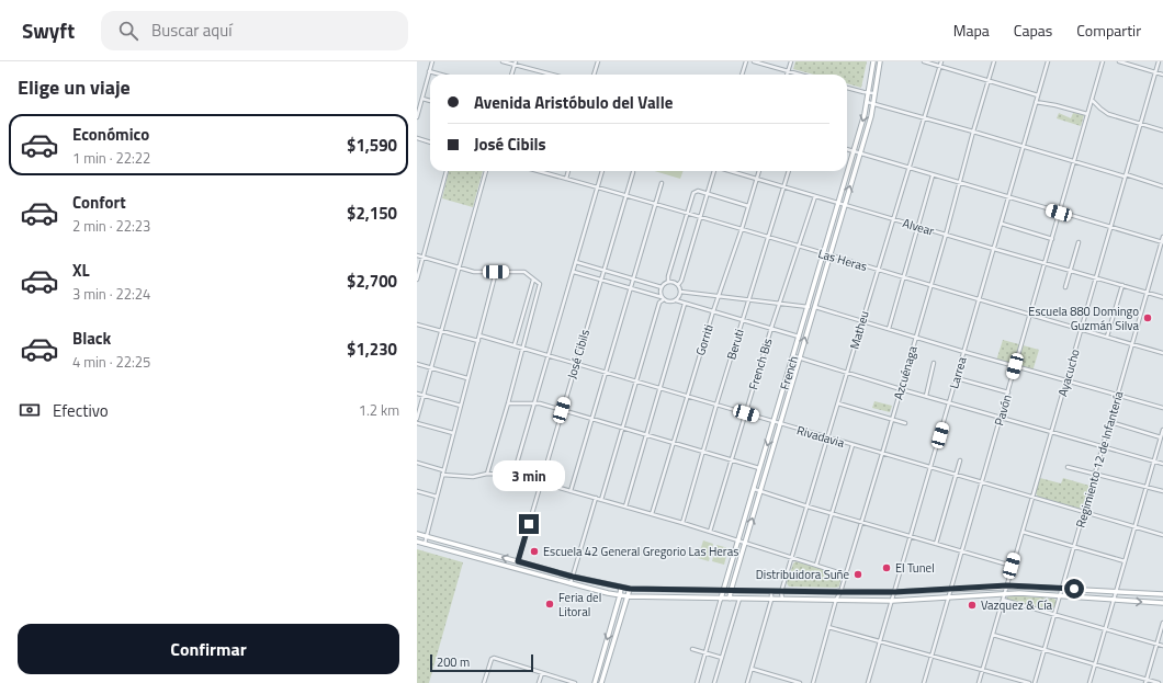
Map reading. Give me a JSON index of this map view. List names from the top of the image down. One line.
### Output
{"streets":{"main road":["French"],"street":["Alvear","Las Heras","Matheu","Gorriti","Beruti","José Cibils","French Bis","Azcuénaga","Larrea","Ayacucho","Pavón","Rivadavia","Regimiento 12 de Infantería"]},"crossings":[["Alvear","Matheu"],["Alvear","Gorriti"],["Alvear","Beruti"],["Alvear","French Bis"],["Alvear","French"],["Alvear","Azcuénaga"],["Alvear","Larrea"],["Alvear","Ayacucho"],["Alvear","Pavón"],["Alvear","Regimiento 12 de Infantería"],["Las Heras","Matheu"],["Las Heras","Gorriti"],["Las Heras","Beruti"],["Las Heras","José Cibils"],["Las Heras","French Bis"],["Las Heras","French"],["Las Heras","Azcuénaga"],["Las Heras","Larrea"],["Las Heras","Ayacucho"],["Las Heras","Pavón"],["Las Heras","Regimiento 12 de Infantería"],["Matheu","Rivadavia"],["Gorriti","Rivadavia"],["Beruti","Rivadavia"],["José Cibils","Rivadavia"],["French Bis","Rivadavia"],["French","Rivadavia"],["Azcuénaga","Rivadavia"],["Larrea","Rivadavia"],["Ayacucho","Rivadavia"],["Pavón","Rivadavia"],["Rivadavia","Regimiento 12 de Infantería"]],"places":["Escuela 880 Domingo Guzmán Silva","Escuela 42 General Gregorio Las Heras","El Tunel","Distribuidora Suñe","Feria del Litoral","Vazquez & Cía"],"scale_bar":"200 m","page":{"header":"Swyft","search":"Buscar aquí","nav":["Mapa","Capas","Compartir"],"heading":"Elige un viaje","banner":["Avenida Aristóbulo del Valle","José Cibils"],"list":[{"name":"Económico","note":"1 min · 22:22","value":"$1,590"},{"name":"Confort","note":"2 min · 22:23","value":"$2,150"},{"name":"XL","note":"3 min · 22:24","value":"$2,700"},{"name":"Black","note":"4 min · 22:25","value":"$1,230"}],"pay":["Efectivo","1.2 km"],"bubble":"3 min","buttons":"Confirmar","scale":"200 m"}}
